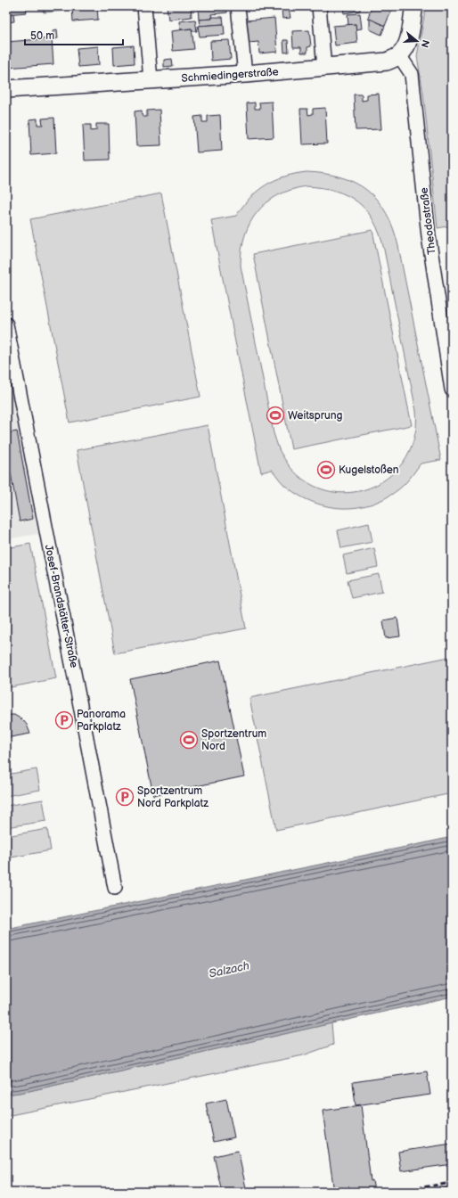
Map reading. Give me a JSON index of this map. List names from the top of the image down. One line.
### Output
{"streets":{"street":["Schmiedingerstraße","Theodostraße","Josef-Brandstätter-Straße"]},"crossings":[["Schmiedingerstraße","Theodostraße"]],"water":["Salzach"],"places":{"sports":["Weitsprung","Kugelstoßen","Sportzentrum Nord"],"parking":["Panorama Parkplatz","Sportzentrum Nord Parkplatz"]},"scale_bar":"50 m","north":"right"}
